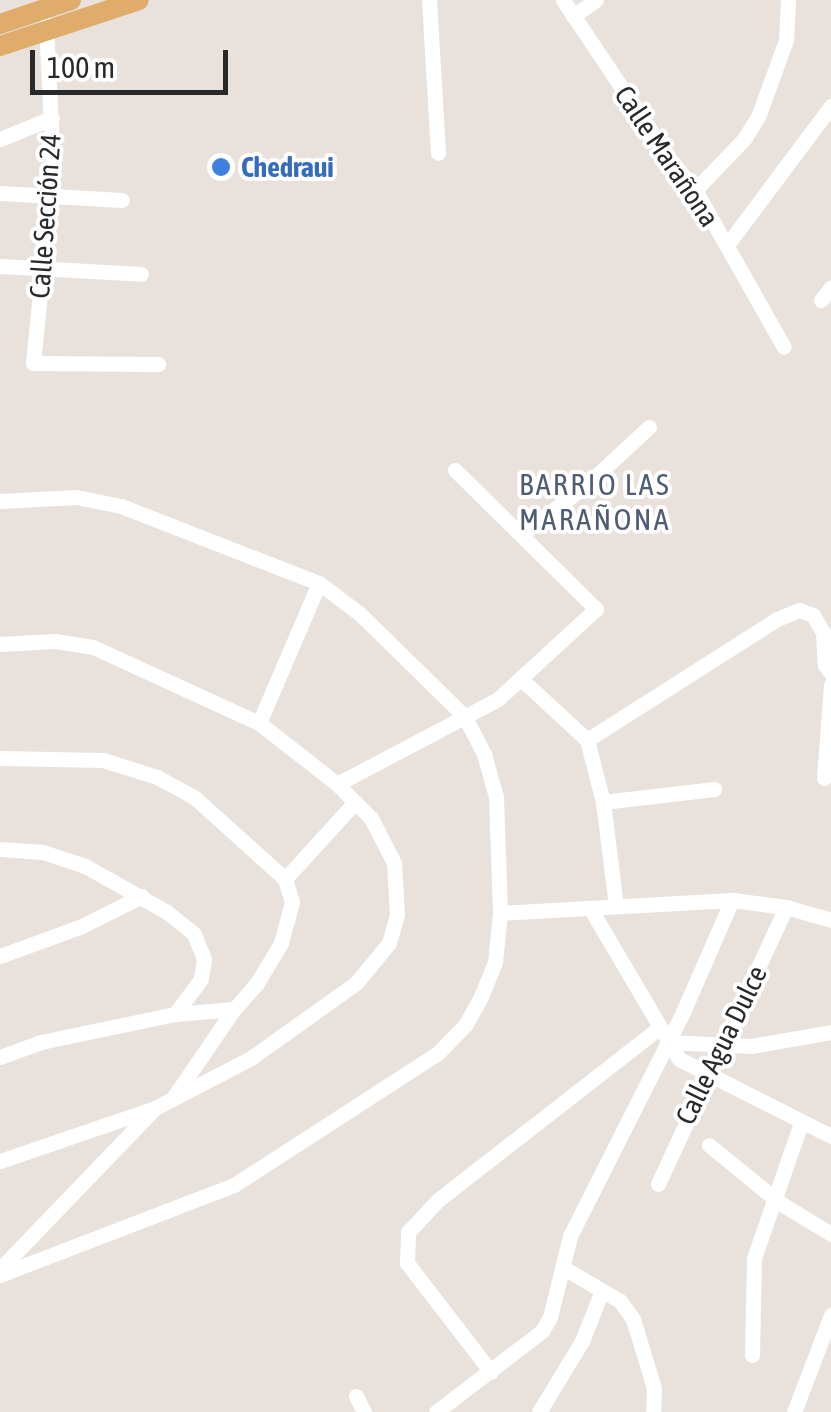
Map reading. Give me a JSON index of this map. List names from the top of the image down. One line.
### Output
{"streets":{"street":["Calle Marañona","Calle Sección 24","Calle Agua Dulce"]},"districts":["BARRIO LAS MARAÑONA"],"places":["Chedraui"],"scale_bar":"100 m"}
